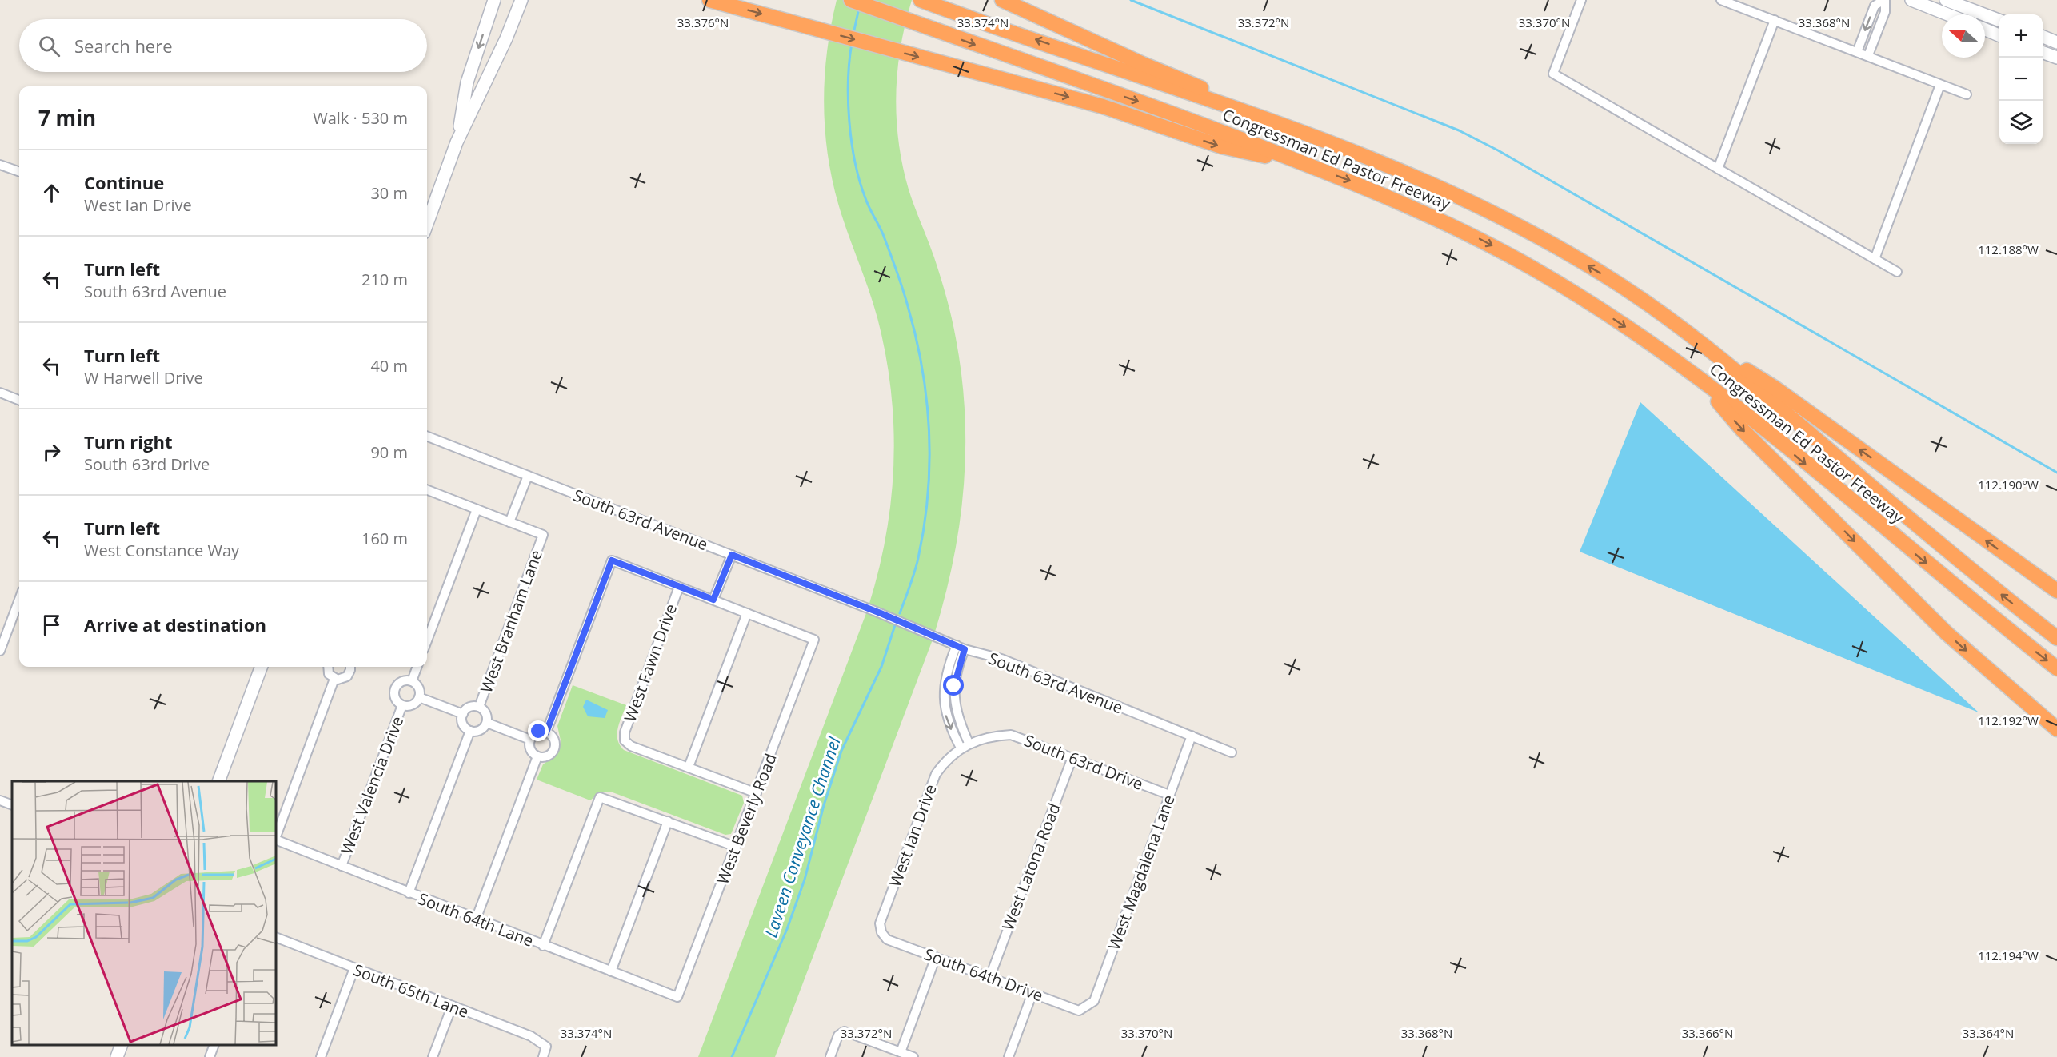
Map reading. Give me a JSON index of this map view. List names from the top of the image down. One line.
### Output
{"streets":{"highway":["Congressman Ed Pastor Freeway"],"street":["South 63rd Avenue","West Branham Lane","West Fawn Drive","South 63rd Drive","West Valencia Drive","West Beverly Road","West Ian Drive","West Latona Road","West Magdalena Lane","South 64th Lane","South 64th Drive","South 65th Lane"]},"crossings":[["South 63rd Avenue","West Magdalena Lane"],["South 63rd Drive","West Ian Drive"],["South 63rd Drive","West Latona Road"],["South 63rd Drive","West Magdalena Lane"],["West Valencia Drive","South 64th Lane"],["West Beverly Road","South 64th Lane"],["West Ian Drive","South 64th Drive"],["West Latona Road","South 64th Drive"],["West Magdalena Lane","South 64th Drive"]],"water":["Laveen Conveyance Channel"],"north":"left","page":{"map_buttons":["+","−"],"search":"Search here","heading":["7 min","Walk · 530 m"],"list":[["Continue","West Ian Drive","30 m"],["Turn left","South 63rd Avenue","210 m"],["Turn left","W Harwell Drive","40 m"],["Turn right","South 63rd Drive","90 m"],["Turn left","West Constance Way","160 m"],"Arrive at destination"]},"coordinates":["33.376°N","33.374°N","33.372°N","33.370°N","33.368°N","112.188°W","112.190°W","112.192°W","112.194°W","33.366°N","33.364°N"]}
